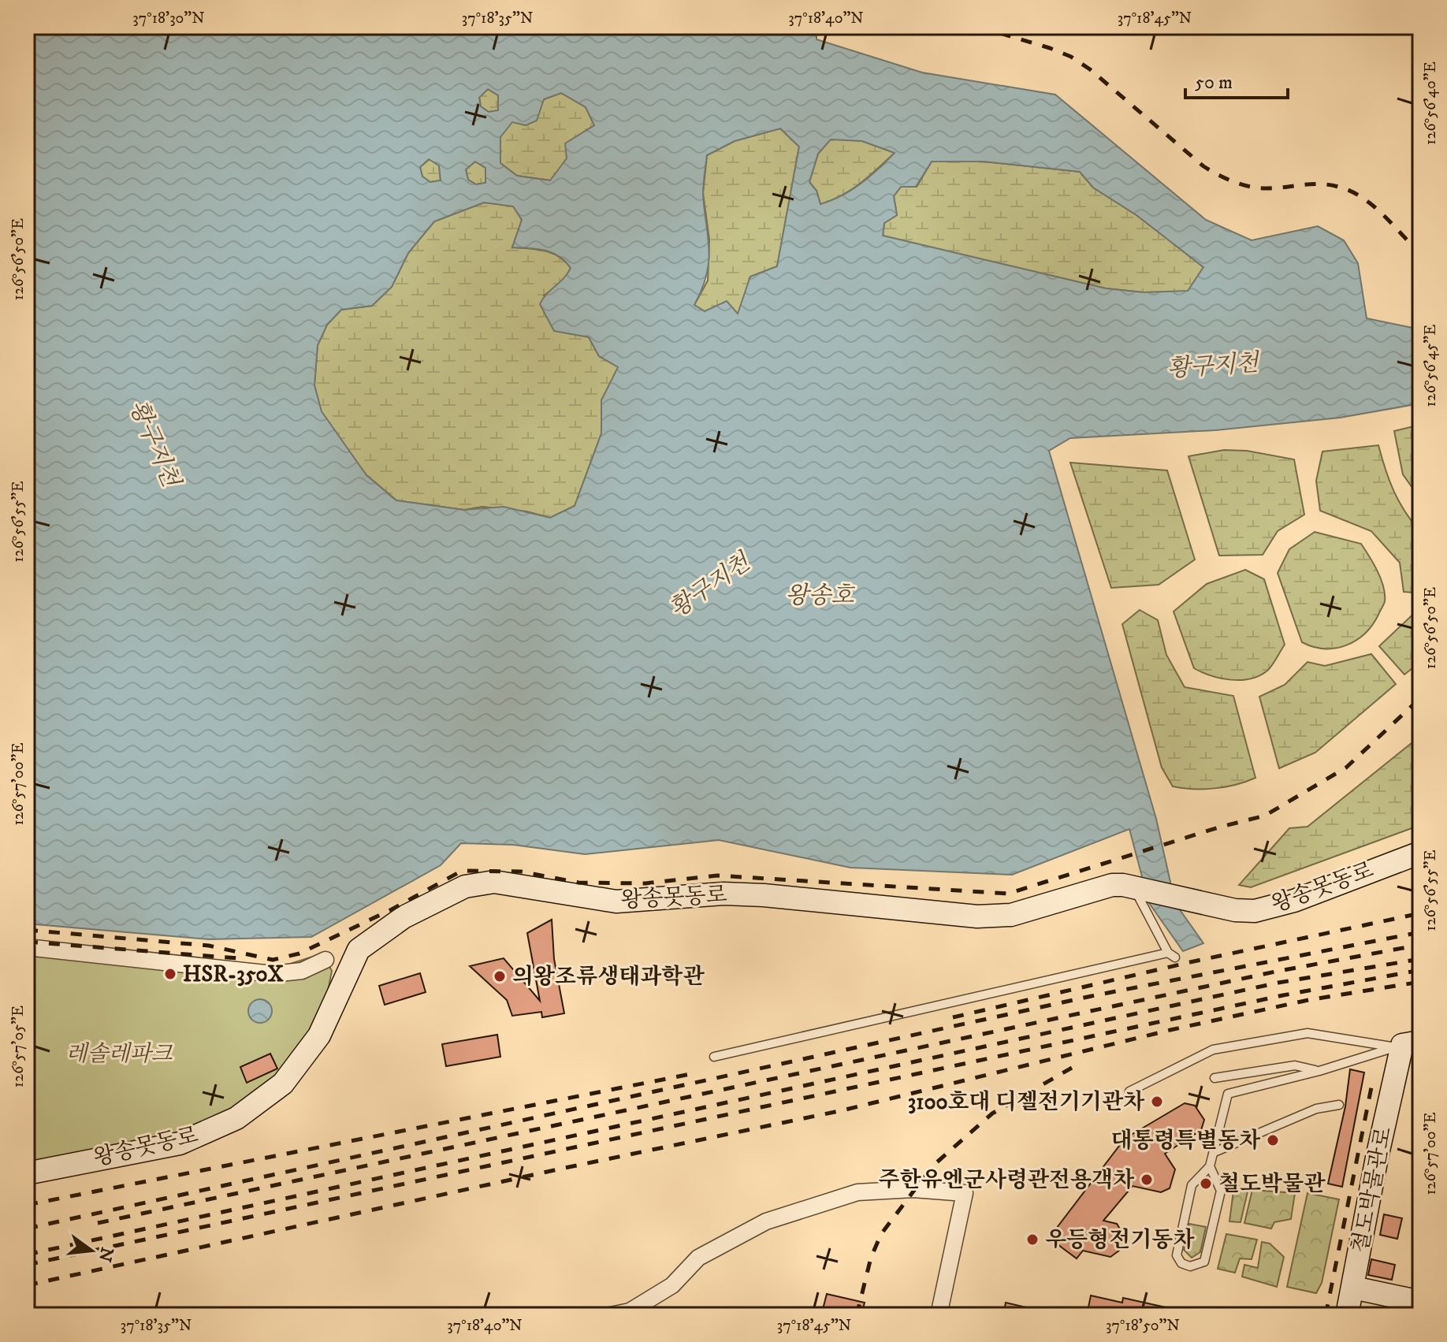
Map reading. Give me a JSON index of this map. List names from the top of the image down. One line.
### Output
{"streets":{"street":["왕송못동로","철도박물관로"]},"water":["황구지천","왕송호"],"parks":["레솔레파크"],"places":["HSR-350X","의왕조류생태과학관","3100호대 디젤전기기관차","대통령특별동차","주한유엔군사령관전용객차","철도박물관","우등형전기동차"],"scale_bar":"50 m","north":"right","coordinates":["37°18'30\"N","37°18'35\"N","37°18'40\"N","37°18'45\"N","126°56'40\"E","126°56'50\"E","126°56'45\"E","126°56'55\"E","126°57'00\"E","126°57'05\"E","37°18'50\"N"]}
